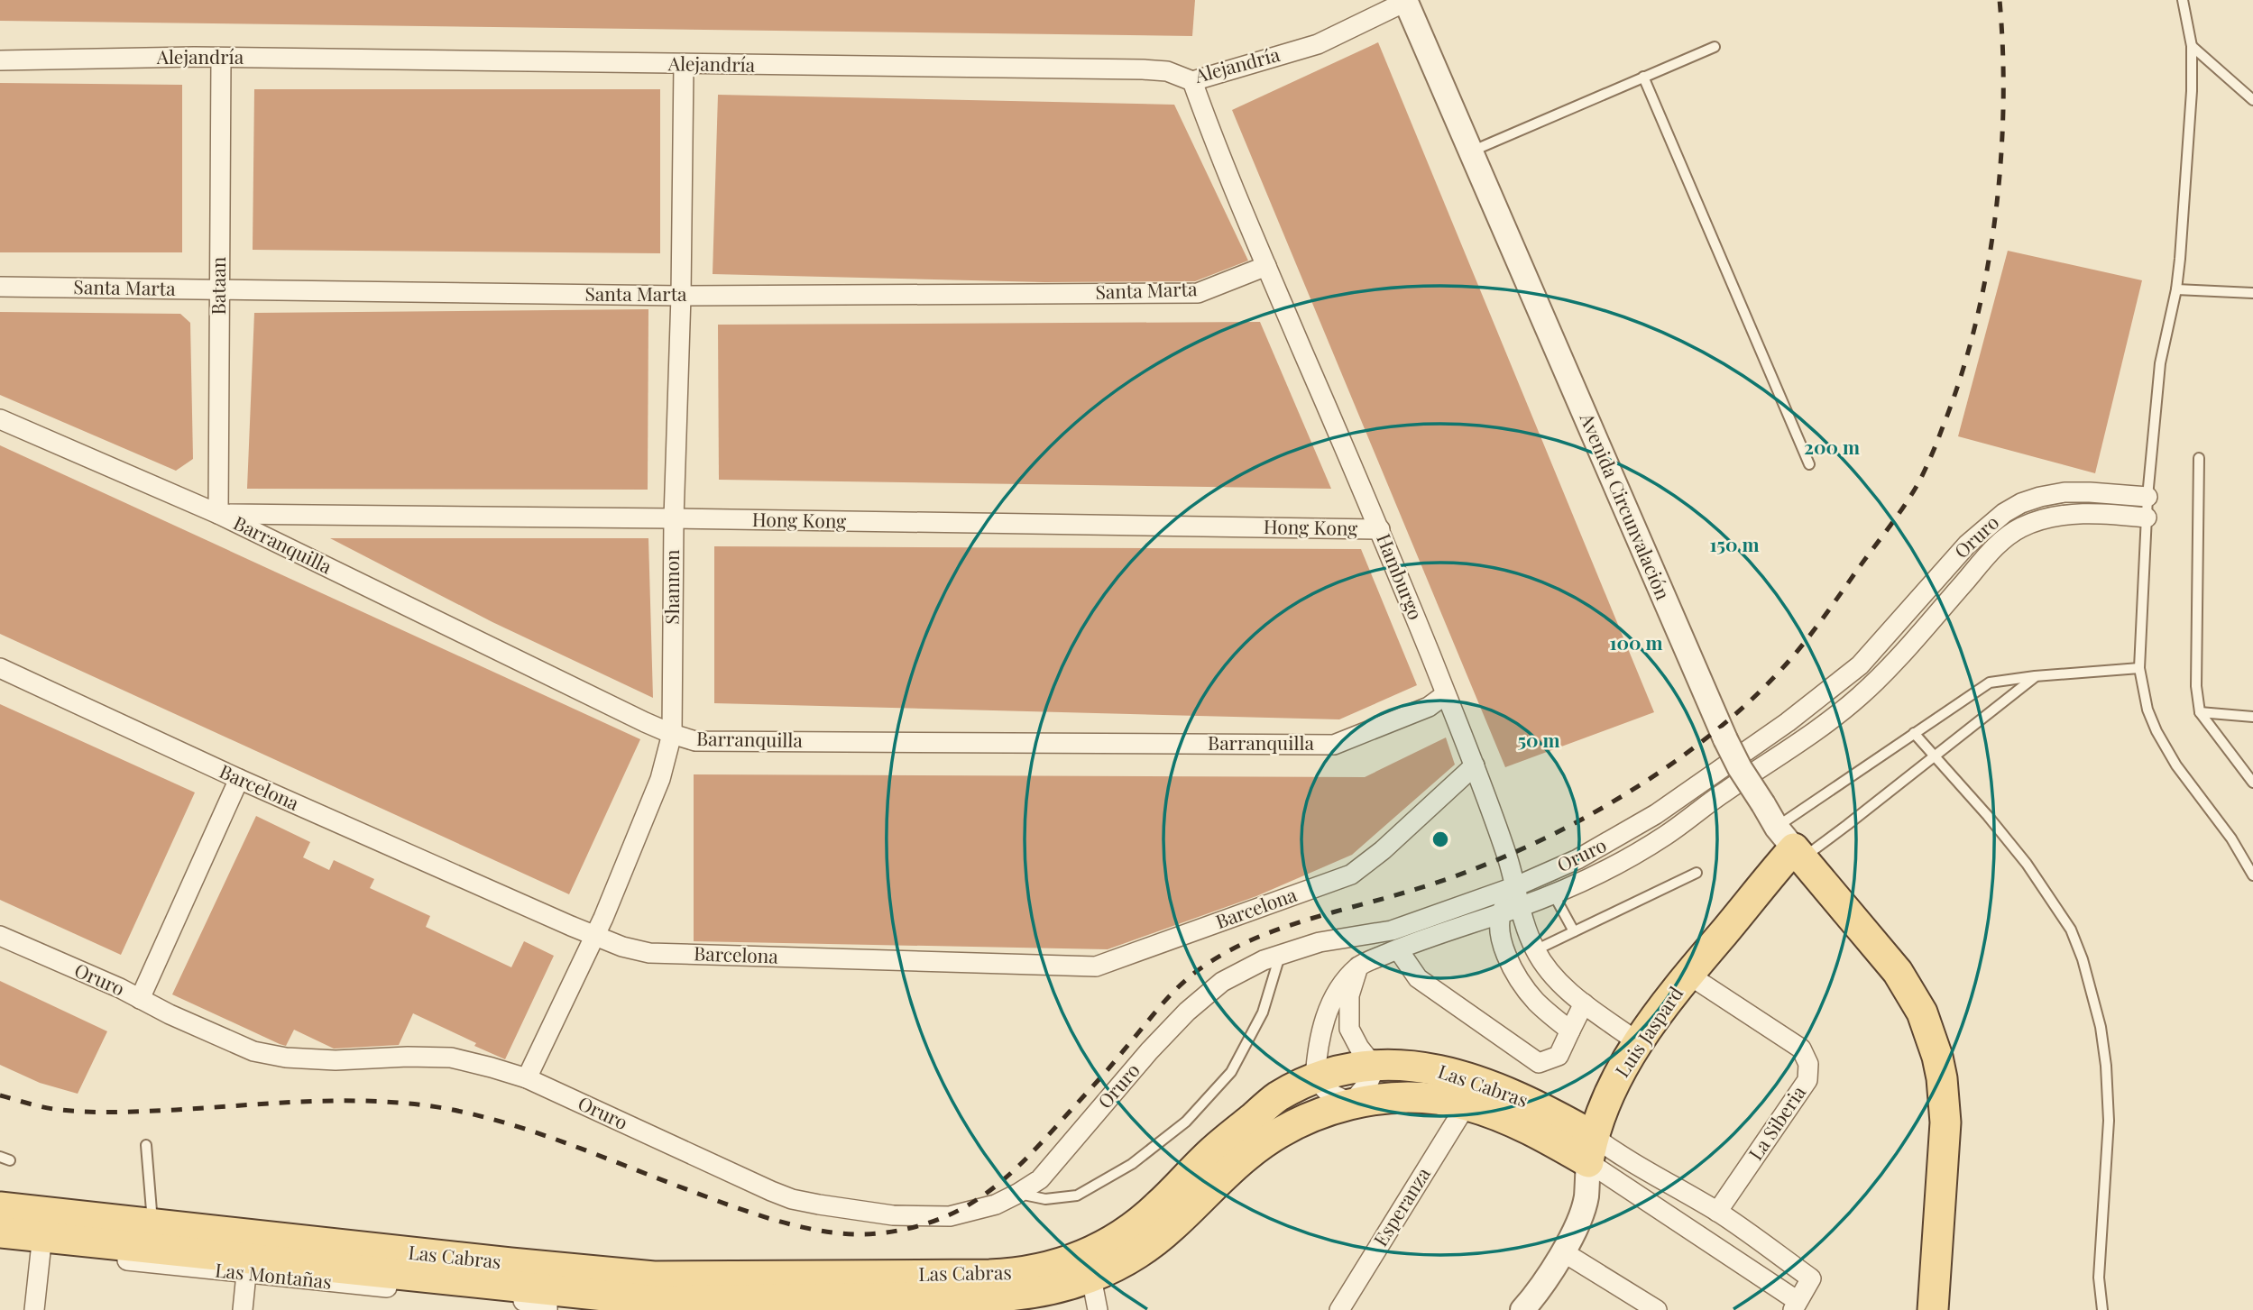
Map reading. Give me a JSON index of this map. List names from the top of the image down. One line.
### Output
{"streets":{"main road":["Avenida Circunvalación","Luis Jaspard","Las Cabras"],"street":["Alejandría","Bataan","Santa Marta","Hong Kong","Oruro","Barranquilla","Hamburgo","Shannon","Barcelona","La Siberia","Esperanza","Las Montañas"]},"crossings":[["Alejandría","Bataan"],["Alejandría","Avenida Circunvalación"],["Alejandría","Hamburgo"],["Alejandría","Shannon"],["Bataan","Santa Marta"],["Bataan","Hong Kong"],["Bataan","Barranquilla"],["Santa Marta","Hamburgo"],["Santa Marta","Shannon"],["Avenida Circunvalación","Luis Jaspard"],["Hong Kong","Barranquilla"],["Hong Kong","Hamburgo"],["Hong Kong","Shannon"],["Oruro","Hamburgo"],["Oruro","Shannon"],["Barranquilla","Hamburgo"],["Barranquilla","Shannon"],["Hamburgo","Barcelona"],["Hamburgo","Luis Jaspard"],["Shannon","Barcelona"],["Luis Jaspard","Las Cabras"],["Luis Jaspard","La Siberia"],["Las Cabras","La Siberia"],["Las Cabras","Esperanza"]],"rings":["200 m","150 m","100 m","50 m"]}
